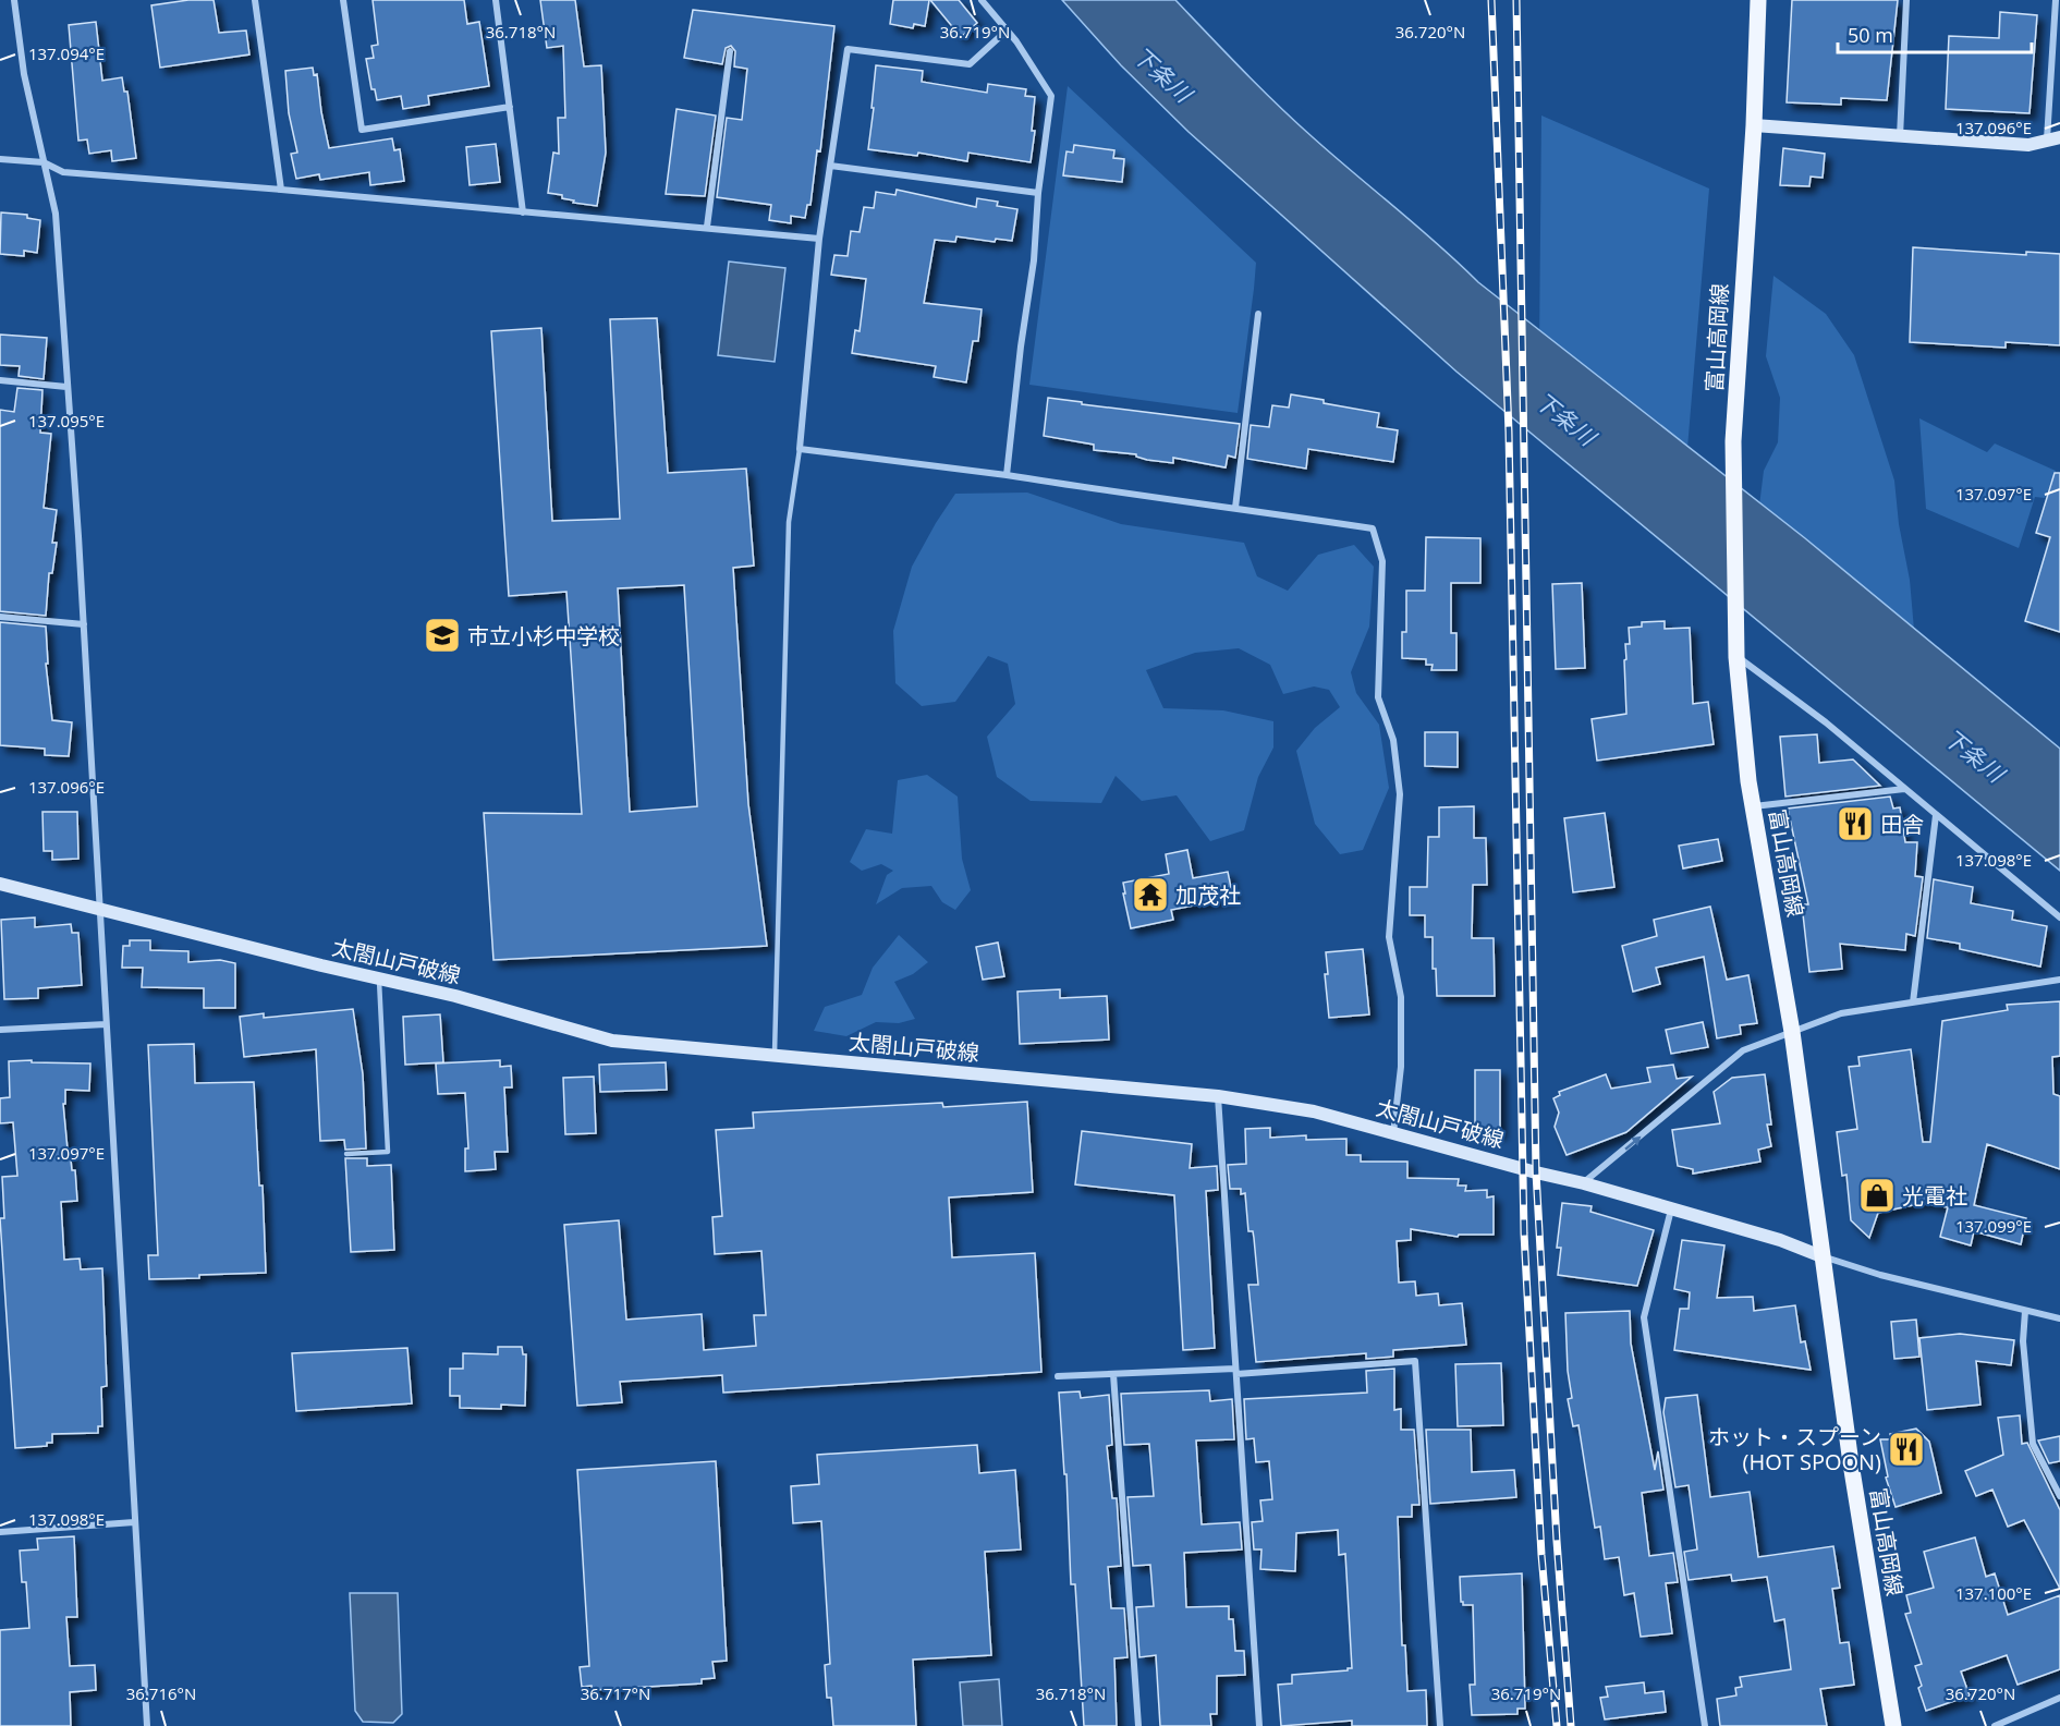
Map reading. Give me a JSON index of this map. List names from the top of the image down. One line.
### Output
{"streets":{"main road":["富山高岡線","太閤山戸破線"]},"crossings":[["富山高岡線","太閤山戸破線"]],"water":["下条川"],"places":{"school or university":["市立小杉中学校"],"restaurant":["田舎","ホット・スプーン (HOT SPOON)"],"temple":["加茂社"],"shop":["光電社"]},"scale_bar":"50 m","coordinates":["36.718°N","36.719°N","36.720°N","137.094°E","137.096°E","137.095°E","137.097°E","137.098°E","137.099°E","137.100°E","36.716°N","36.717°N"]}
